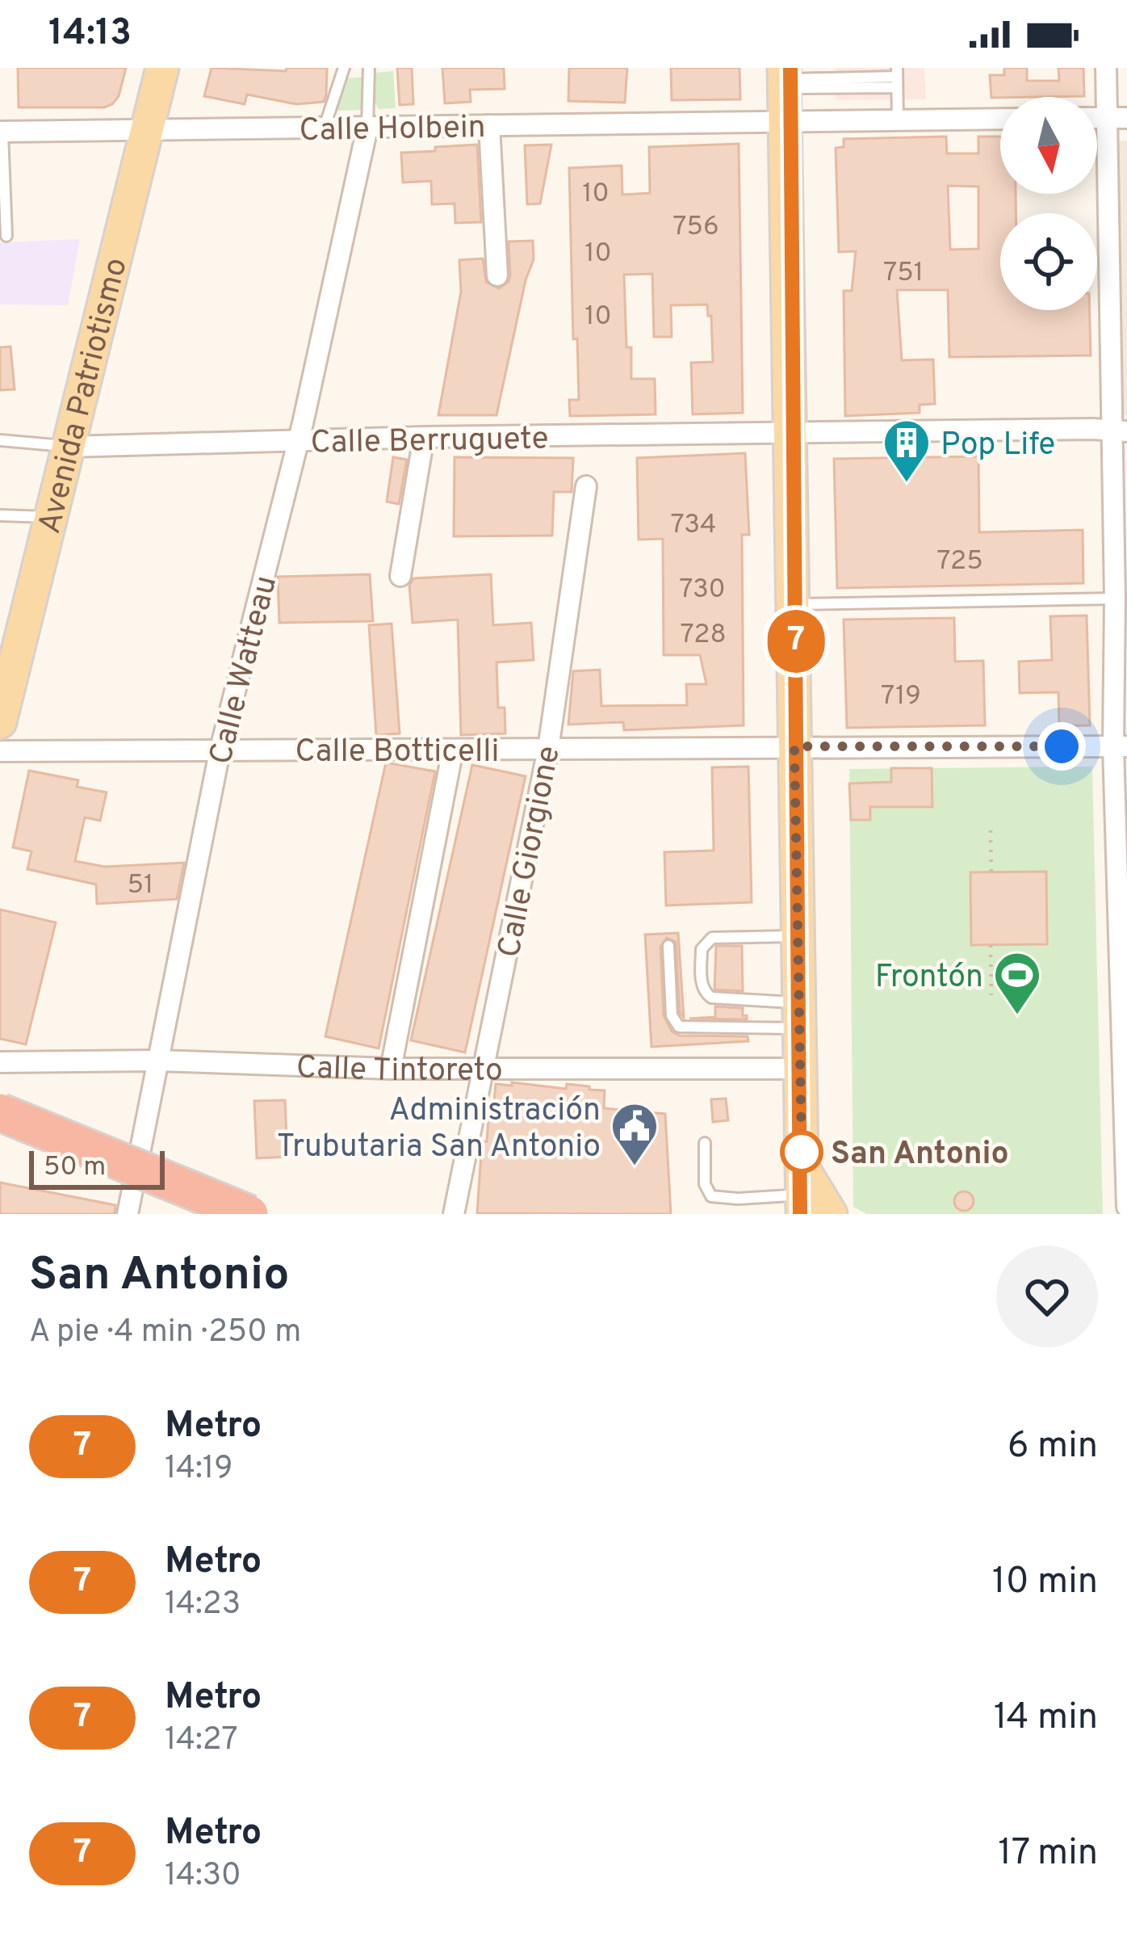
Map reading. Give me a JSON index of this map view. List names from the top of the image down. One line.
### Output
{"streets":{"main road":["Avenida Patriotismo"],"street":["Calle Holbein","Calle Berruguete","Calle Watteau","Calle Botticelli","Calle Giorgione","Calle Tintoreto"]},"crossings":[["Calle Holbein","Avenida Patriotismo"],["Calle Holbein","Calle Watteau"],["Avenida Patriotismo","Calle Berruguete"],["Calle Berruguete","Calle Watteau"],["Calle Watteau","Calle Botticelli"],["Calle Watteau","Calle Tintoreto"],["Calle Botticelli","Calle Giorgione"],["Calle Giorgione","Calle Tintoreto"]],"places":{"building":["Pop Life"],"sports":["Frontón"],"other":["San Antonio"],"public building":["Administración Trubutaria San Antonio"]},"lines":["metro line 7"],"house_numbers":["10","756","10","751","10","734","725","730","728","719","51"],"scale_bar":"50 m","north":"bottom","page":{"status":"14:13","on_map":"7","scale":"50 m","heading":["San Antonio","A pie · 4 min · 250 m"],"list":[{"mark":"7","name":"Metro","note":"14:19","value":"6 min"},{"mark":"7","name":"Metro","note":"14:23","value":"10 min"},{"mark":"7","name":"Metro","note":"14:27","value":"14 min"},{"mark":"7","name":"Metro","note":"14:30","value":"17 min"}]}}
